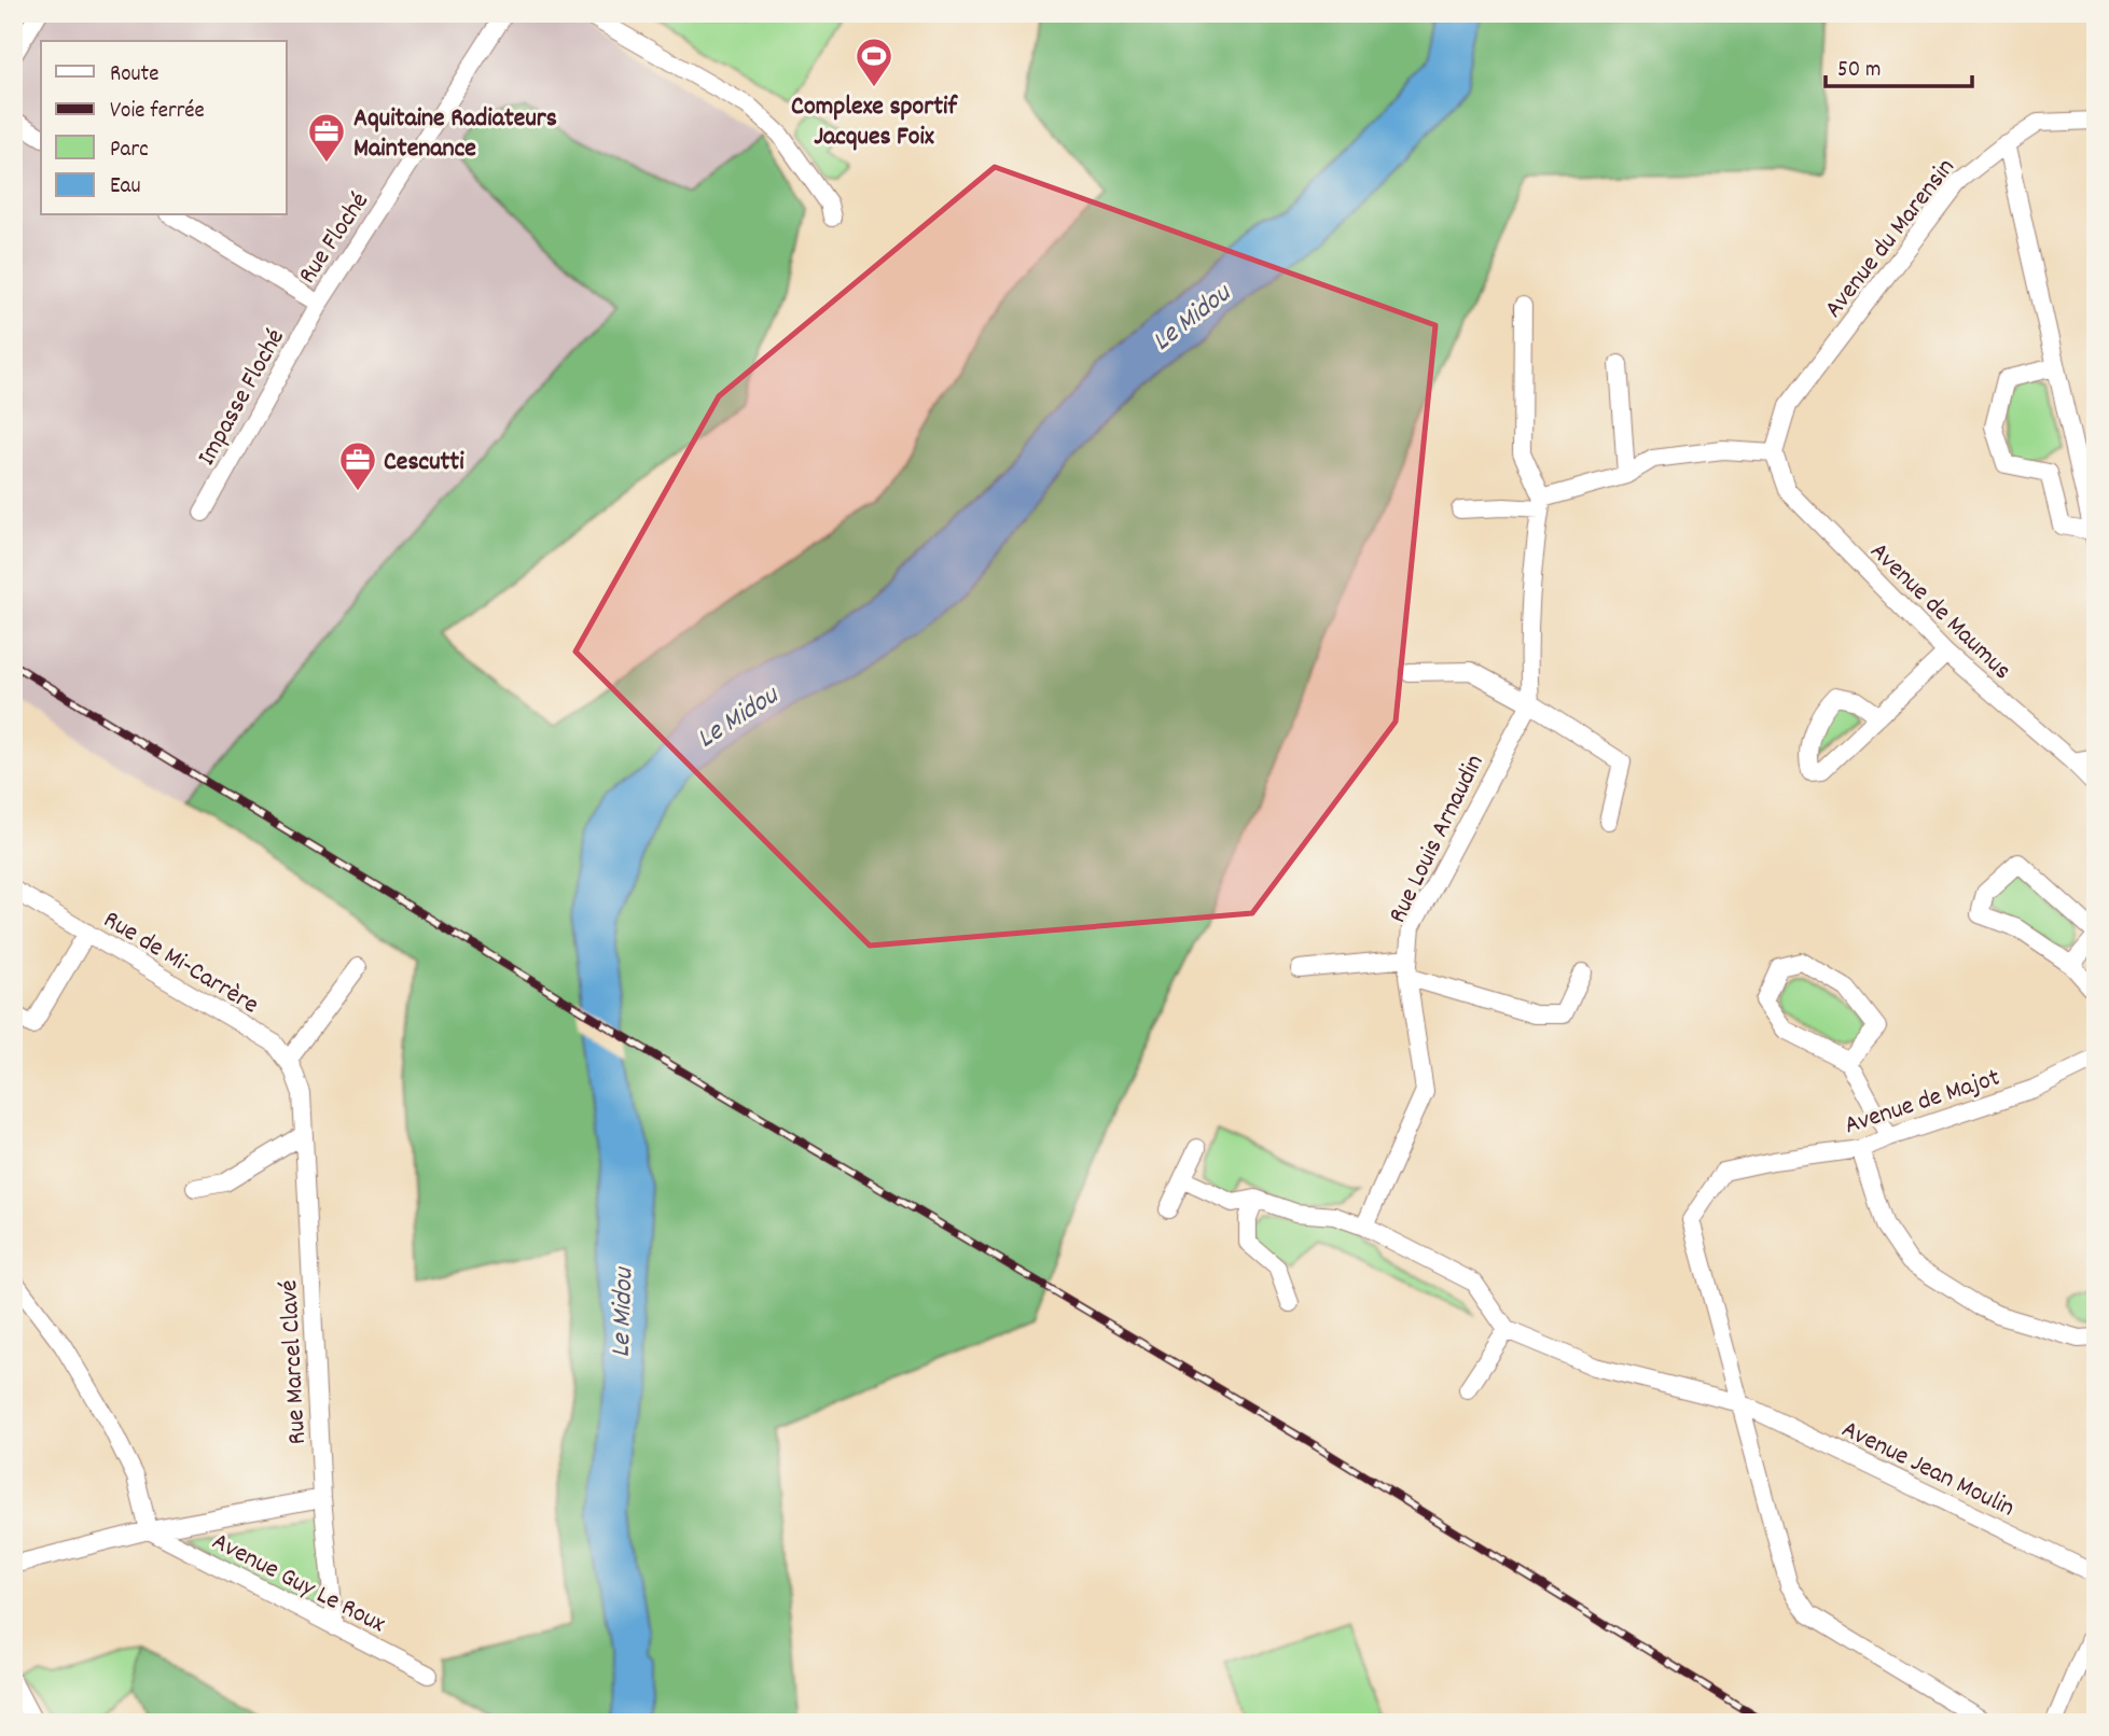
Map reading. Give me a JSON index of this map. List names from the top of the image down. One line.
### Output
{"streets":{"street":["Rue Floché","Avenue du Marensin","Impasse Floché","Avenue de Maumus","Rue Louis Arnaudin","Rue de Mi-Carrère","Avenue de Majot","Rue Marcel Clavé","Avenue Jean Moulin","Avenue Guy Le Roux"]},"crossings":[["Rue Floché","Impasse Floché"],["Avenue du Marensin","Avenue de Maumus"],["Rue de Mi-Carrère","Rue Marcel Clavé"],["Avenue de Majot","Avenue Jean Moulin"],["Rue Marcel Clavé","Avenue Guy Le Roux"]],"water":["Le Midou"],"places":{"sports":["Complexe sportif Jacques Foix"],"office":["Aquitaine Radiateurs Maintenance","Cescutti"]},"legend":["Route","Voie ferrée","Parc","Eau"],"scale_bar":"50 m"}
